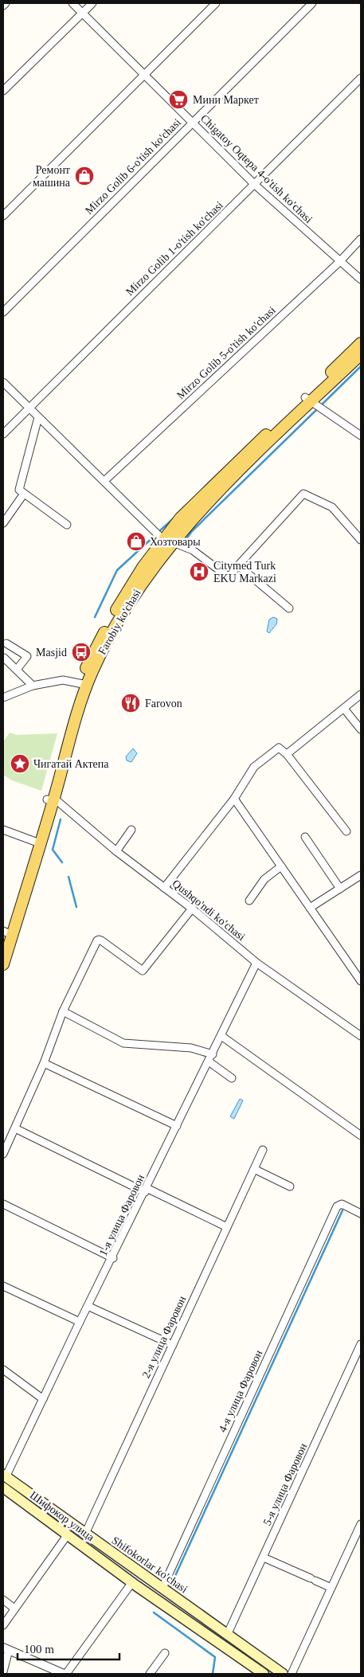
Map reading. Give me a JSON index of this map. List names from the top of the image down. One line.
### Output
{"streets":{"main road":["Farobiy ko'chasi","Шифокор улица","Shifokorlar ko'chasi"],"street":["Mirzo Golib 6-o'tish ko'chasi","Chigatoy Oqtepa 4-o'tish ko'chasi","Mirzo Golib 1-o'tish ko'chasi","Mirzo Golib 5-o'tish ko'chasi","Qushqo'ndi ko'chasi","1-я улица Фаровон","2-я улица Фаровон","4-я улица Фаровон","5-я улица Фаровон"]},"crossings":[["Mirzo Golib 6-o'tish ko'chasi","Chigatoy Oqtepa 4-o'tish ko'chasi"],["Chigatoy Oqtepa 4-o'tish ko'chasi","Mirzo Golib 1-o'tish ko'chasi"],["Chigatoy Oqtepa 4-o'tish ko'chasi","Mirzo Golib 5-o'tish ko'chasi"],["Farobiy ko'chasi","Qushqo'ndi ko'chasi"],["Qushqo'ndi ko'chasi","1-я улица Фаровон"],["1-я улица Фаровон","Shifokorlar ko'chasi"],["2-я улица Фаровон","Shifokorlar ko'chasi"],["4-я улица Фаровон","Shifokorlar ko'chasi"],["5-я улица Фаровон","Shifokorlar ko'chasi"]],"places":{"supermarket":["Мини Маркет"],"shop":["Ремонт машина","Хозтовары"],"hospital":["Citymed Turk EKU Markazi"],"bus stop":["Masjid"],"restaurant":["Farovon"],"place":["Чигатай Актепа"]},"scale_bar":"100 m"}
